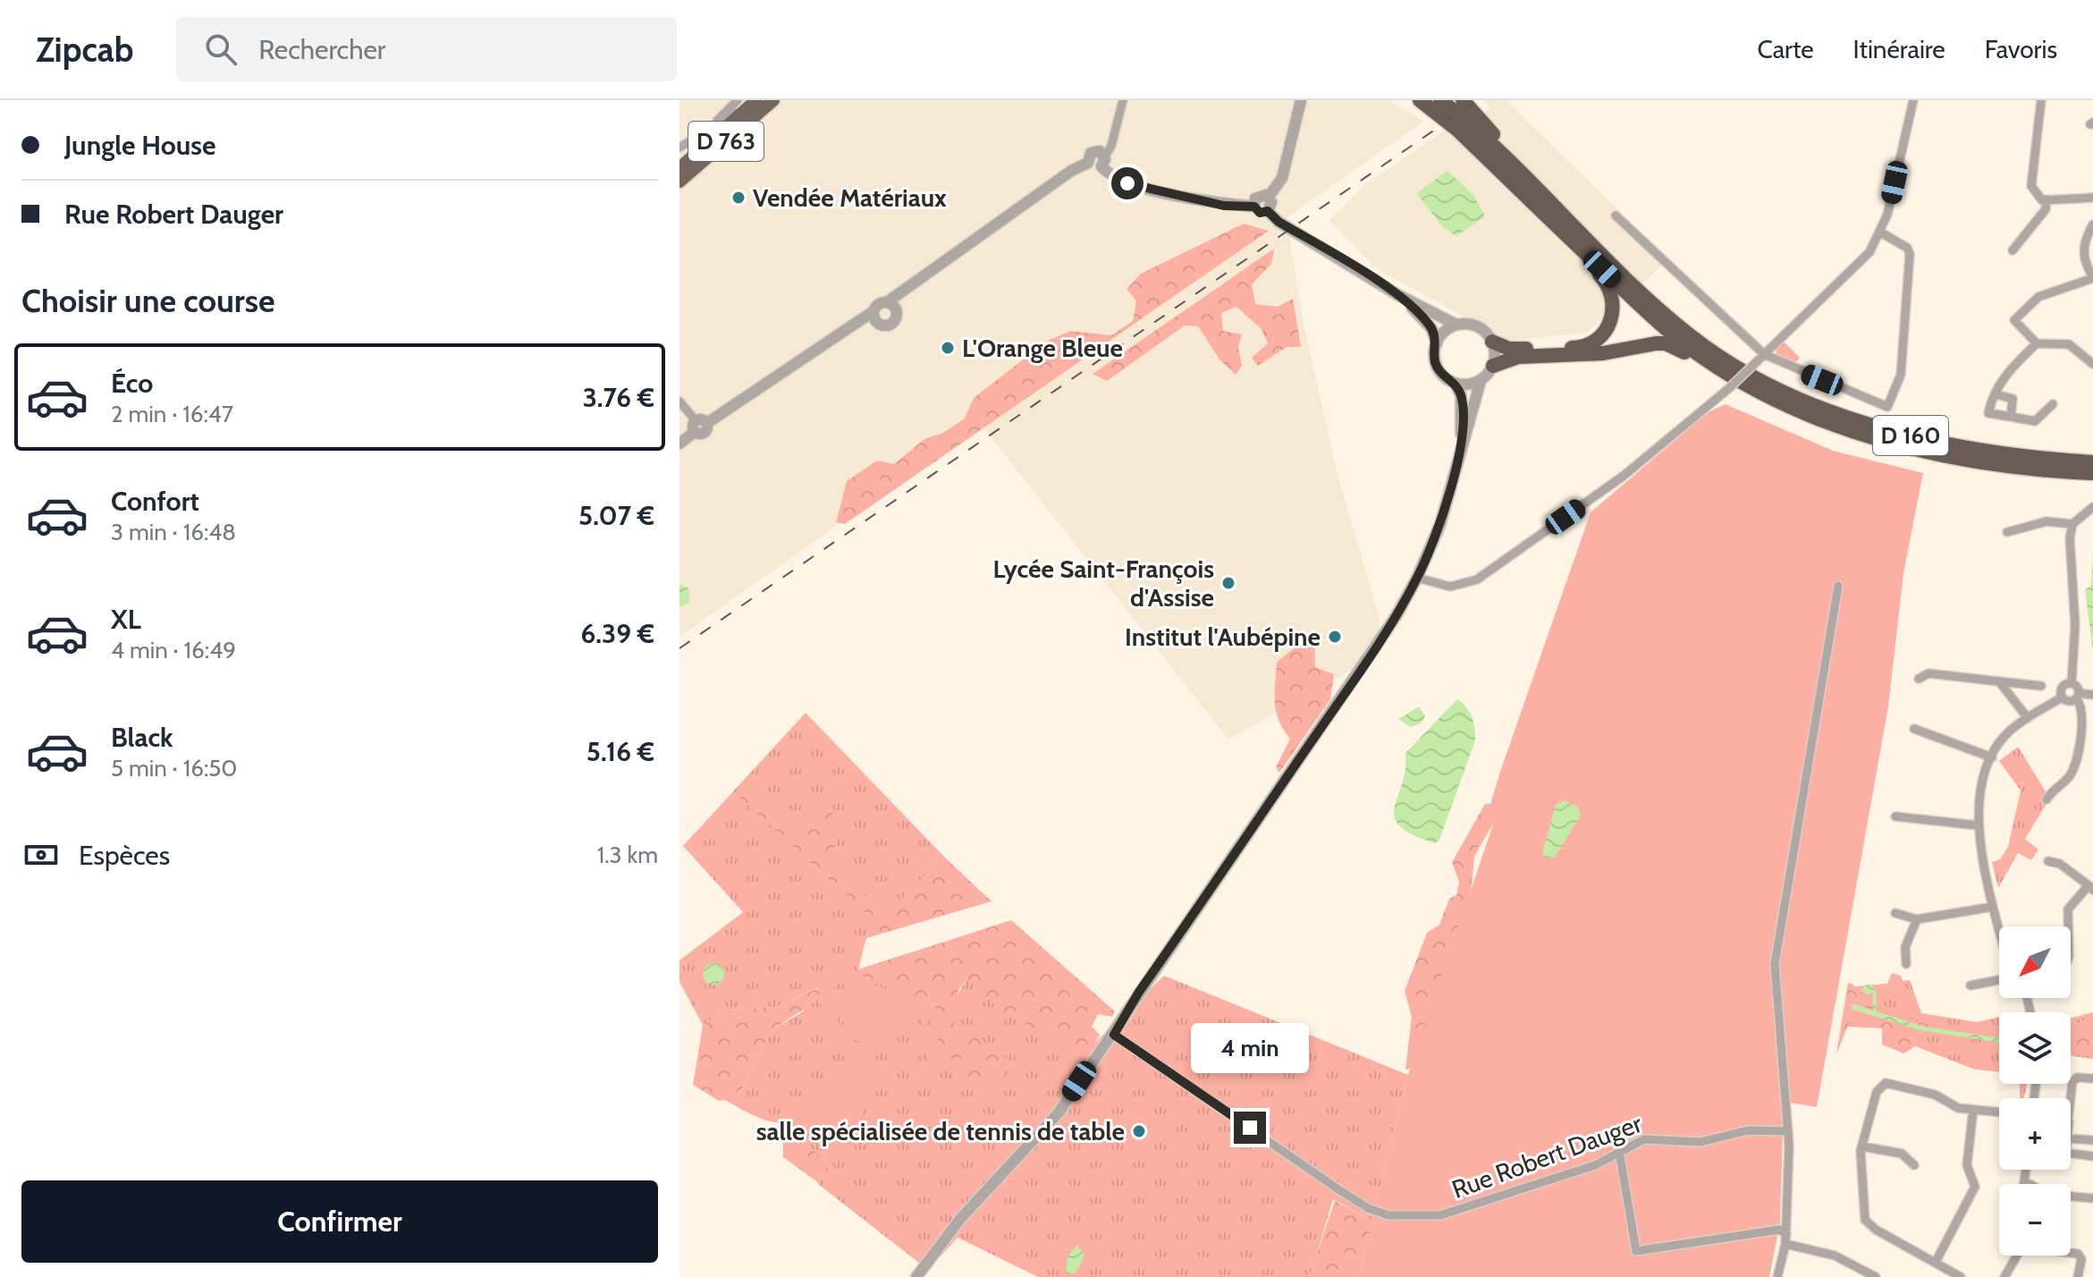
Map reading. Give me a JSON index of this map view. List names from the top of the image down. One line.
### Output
{"streets":{"highway":["D 160"],"main road":["D 763"],"street":["Rue Robert Dauger"]},"places":["Vendée Matériaux","L'Orange Bleue","Lycée Saint-François d'Assise","Institut l'Aubépine","salle spécialisée de tennis de table"],"north":"bottom left","page":{"header":"Zipcab","search":"Rechercher","nav":["Carte","Itinéraire","Favoris"],"banner":["Jungle House","Rue Robert Dauger"],"heading":"Choisir une course","list":[{"name":"Éco","note":"2 min · 16:47","value":"3.76 €"},{"name":"Confort","note":"3 min · 16:48","value":"5.07 €"},{"name":"XL","note":"4 min · 16:49","value":"6.39 €"},{"name":"Black","note":"5 min · 16:50","value":"5.16 €"}],"pay":["Espèces","1.3 km"],"map_buttons":["+","−"],"bubble":"4 min","buttons":"Confirmer"}}
